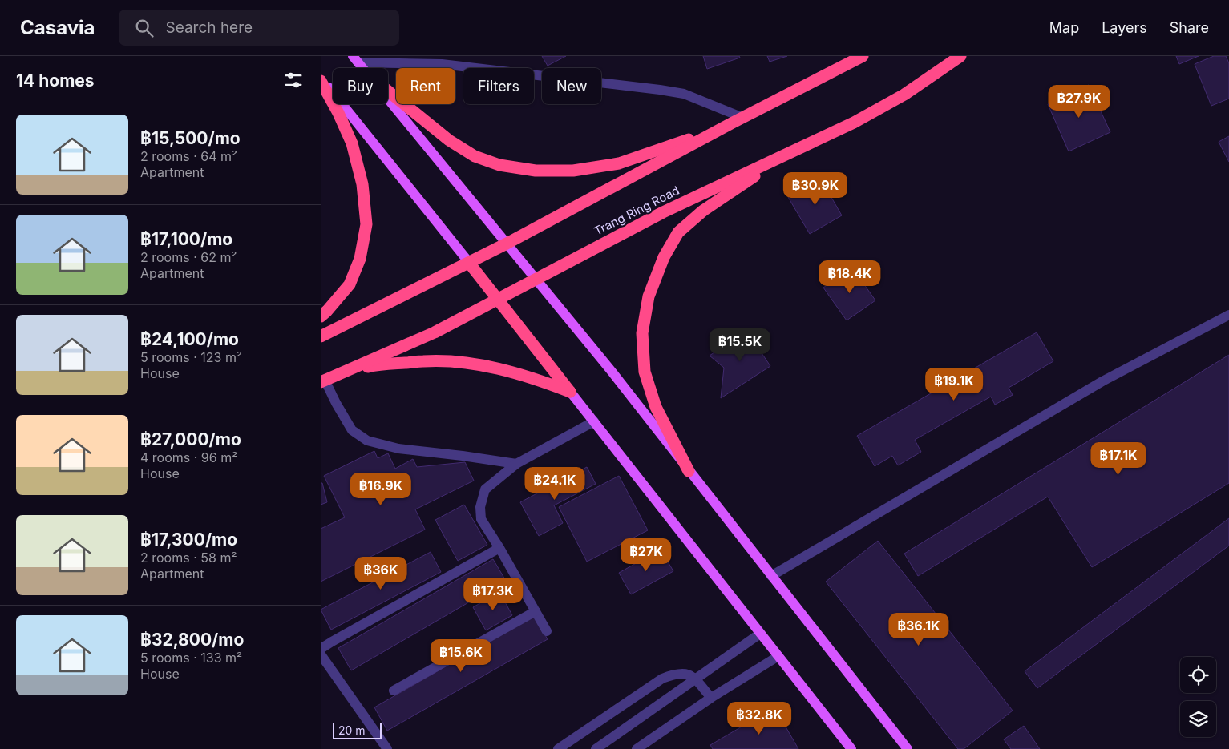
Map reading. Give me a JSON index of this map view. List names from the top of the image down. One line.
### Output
{"streets":{"highway":["Trang Ring Road"]},"scale_bar":"20 m","page":{"header":"Casavia","search":"Search here","nav":["Map","Layers","Share"],"heading":"14 homes","chip":["Buy","Rent","Filters","New"],"price":["฿27.9K","฿30.9K","฿18.4K","฿15.5K","฿19.1K","฿17.1K","฿24.1K","฿16.9K","฿27K","฿36K","฿17.3K","฿36.1K","฿15.6K","฿32.8K"],"list":[{"name":"฿15,500/mo","note":"2 rooms · 64 m² · Apartment"},{"name":"฿17,100/mo","note":"2 rooms · 62 m² · Apartment"},{"name":"฿24,100/mo","note":"5 rooms · 123 m² · House"},{"name":"฿27,000/mo","note":"4 rooms · 96 m² · House"},{"name":"฿17,300/mo","note":"2 rooms · 58 m² · Apartment"},{"name":"฿32,800/mo","note":"5 rooms · 133 m² · House"}],"scale":"20 m"}}
